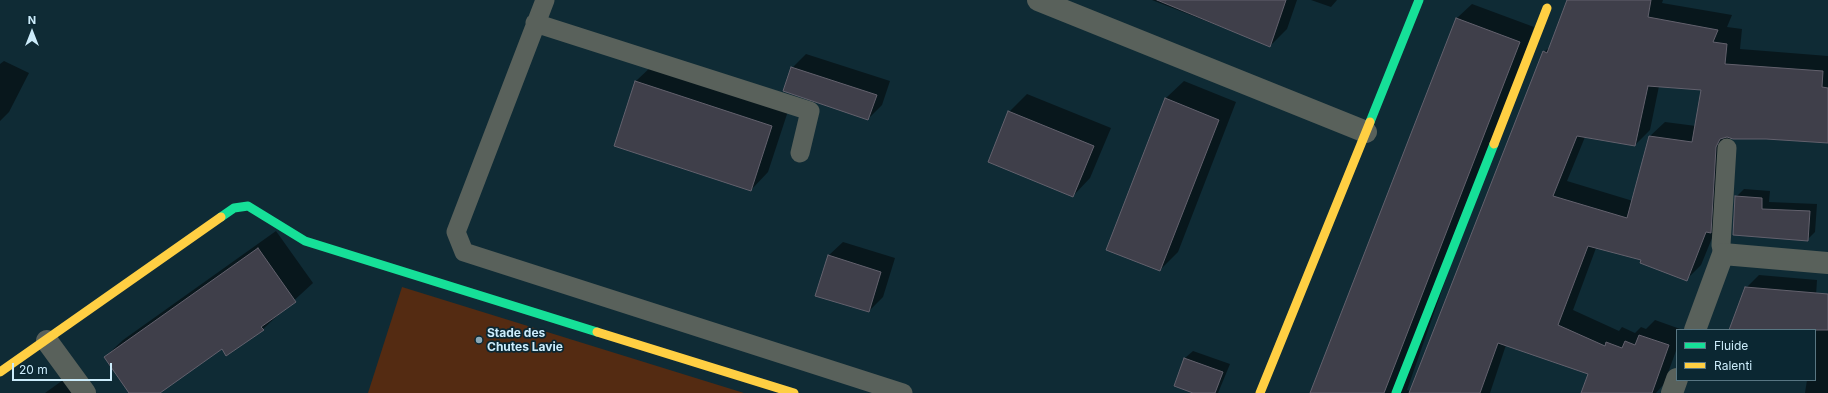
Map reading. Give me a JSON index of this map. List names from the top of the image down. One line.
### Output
{"places":["Stade des Chutes Lavie"],"legend":["Fluide","Ralenti"],"scale_bar":"20 m","north":"top"}
